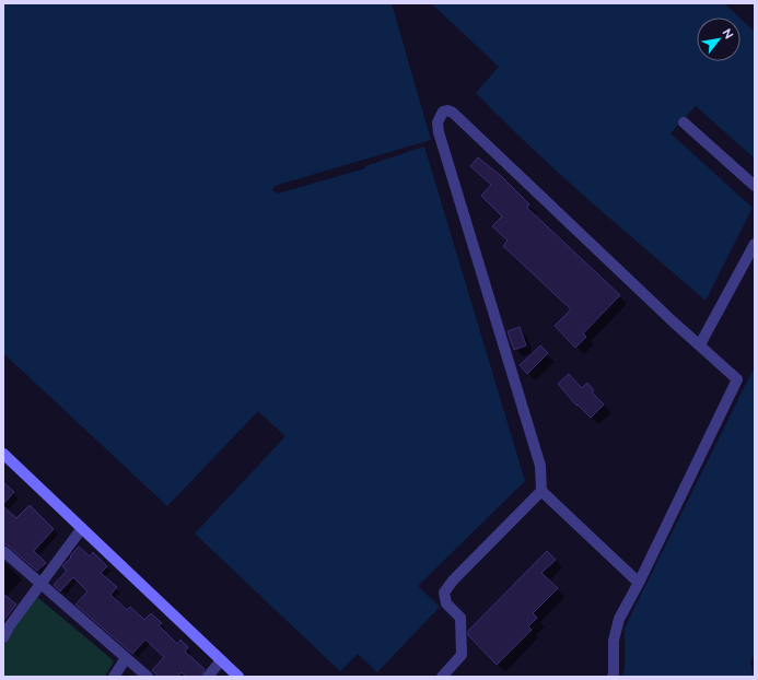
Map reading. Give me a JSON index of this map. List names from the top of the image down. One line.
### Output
{"north":"top right"}
